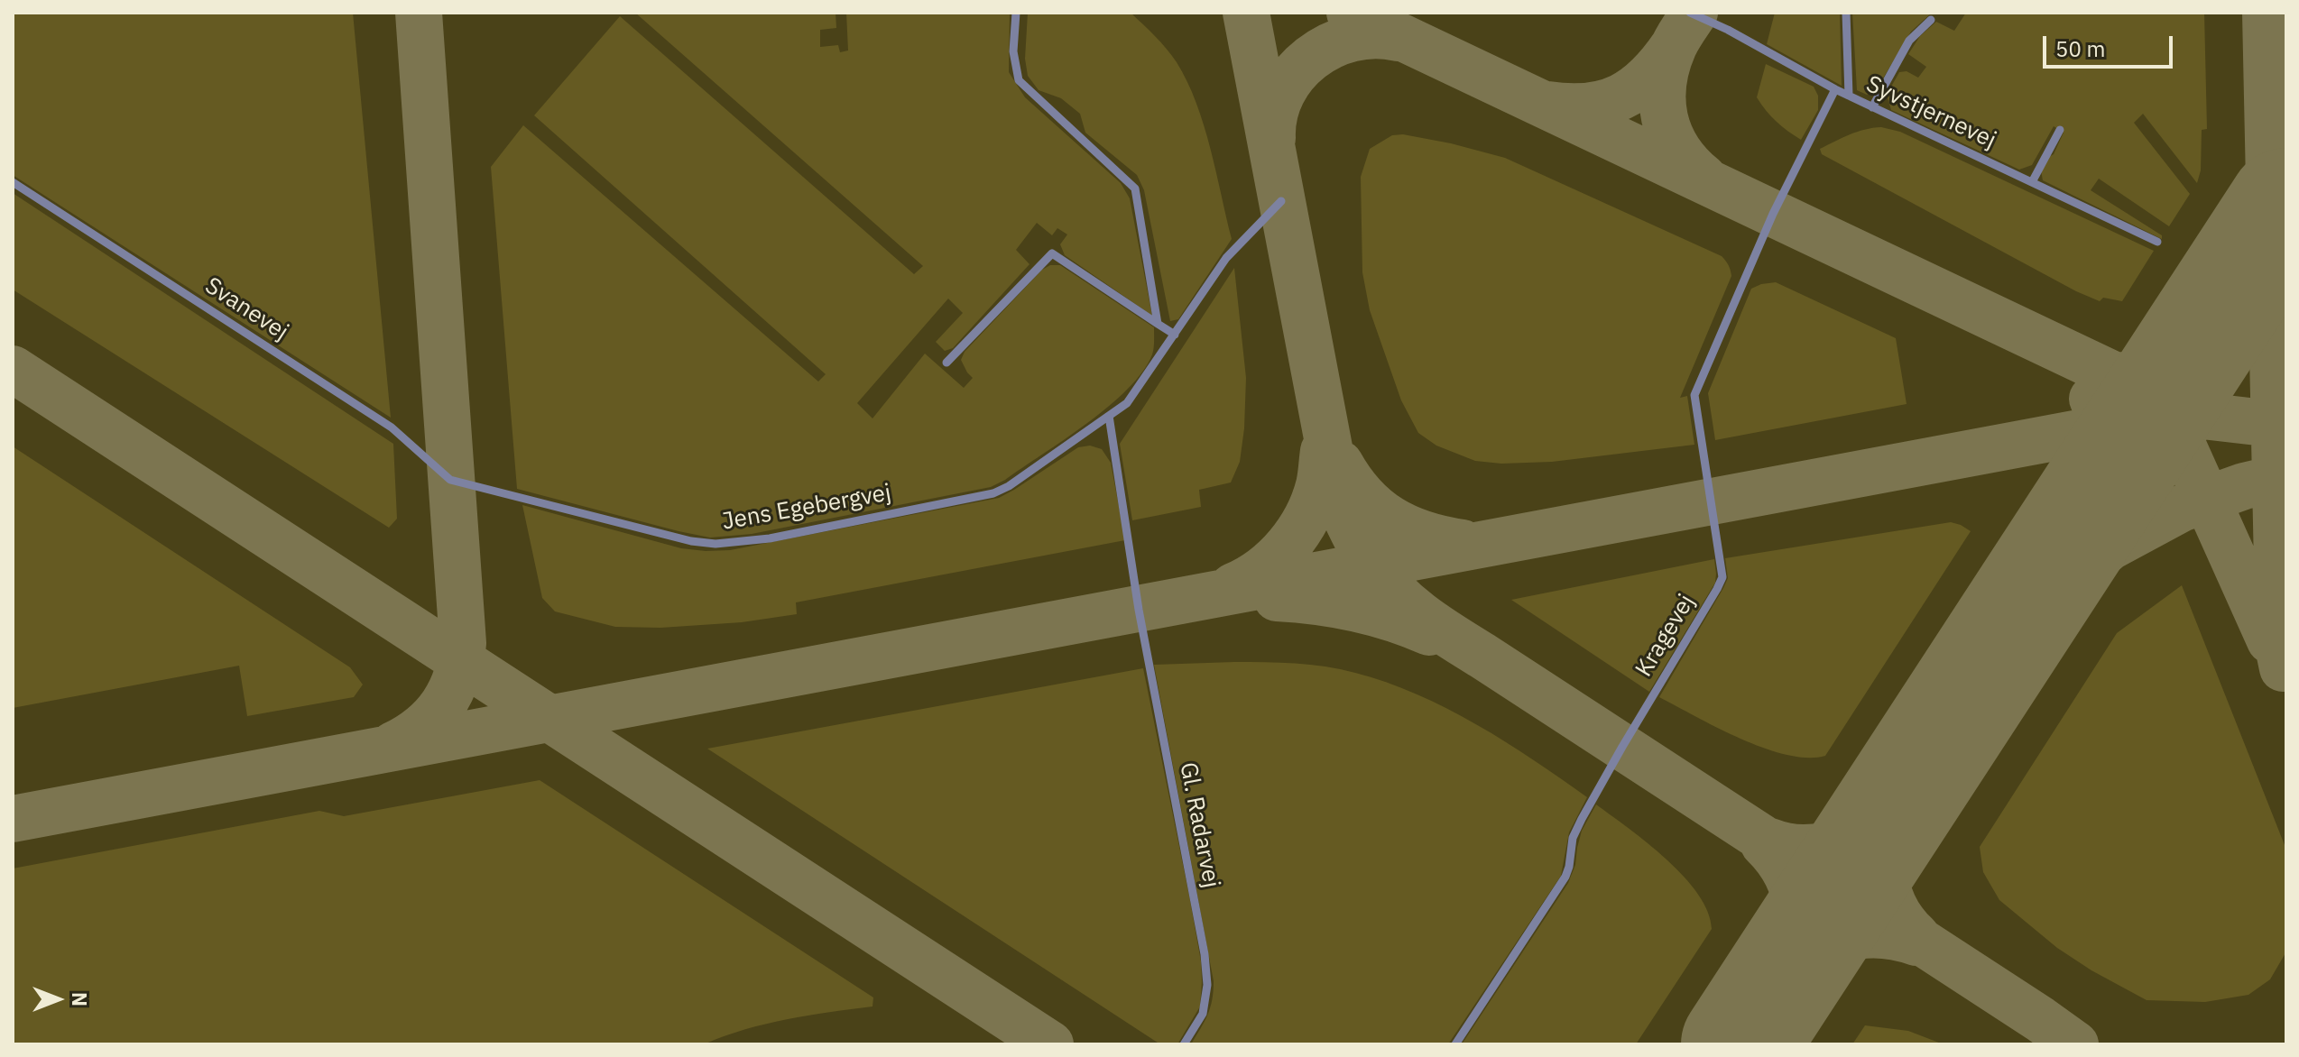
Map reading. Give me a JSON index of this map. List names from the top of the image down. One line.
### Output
{"streets":{"lane":["Syvstjernevej","Svanevej","Jens Egebergvej","Kragevej","Gl. Radarvej"]},"crossings":[["Syvstjernevej","Kragevej"],["Svanevej","Jens Egebergvej"],["Jens Egebergvej","Gl. Radarvej"]],"scale_bar":"50 m","north":"right"}
